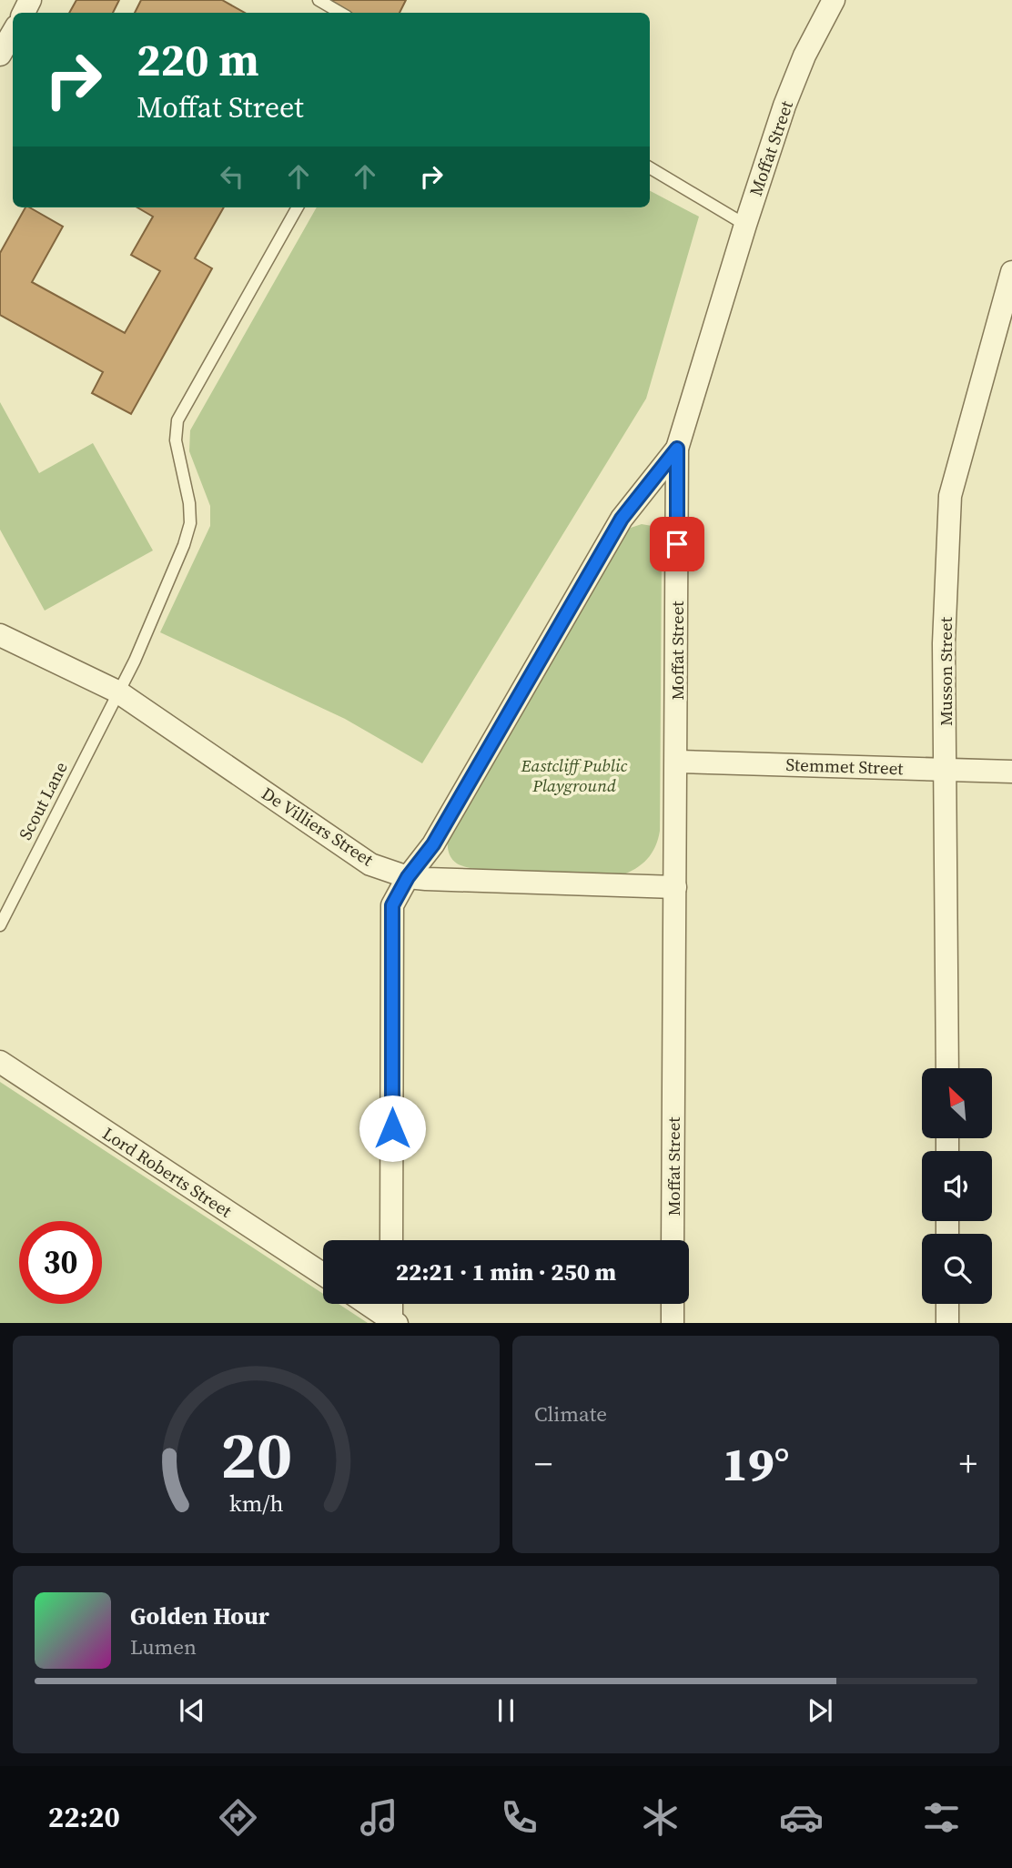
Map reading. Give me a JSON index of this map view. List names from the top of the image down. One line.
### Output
{"streets":{"street":["Moffat Street","Musson Street","Stemmet Street","De Villiers Street","Lord Roberts Street"],"lane":["Scout Lane"]},"crossings":[["Moffat Street","Stemmet Street"],["Moffat Street","De Villiers Street"],["Musson Street","Stemmet Street"],["Scout Lane","De Villiers Street"]],"parks":["Eastcliff Public Playground"],"north":"top left","page":{"turn":["220 m","Moffat Street"],"limit":"30","trip":"22:21 · 1 min · 250 m","tile":"Climate","heat":["−","19°","+"],"song":["Golden Hour","Lumen"],"tabs":"22:20","gauge":["20","km/h"]}}
